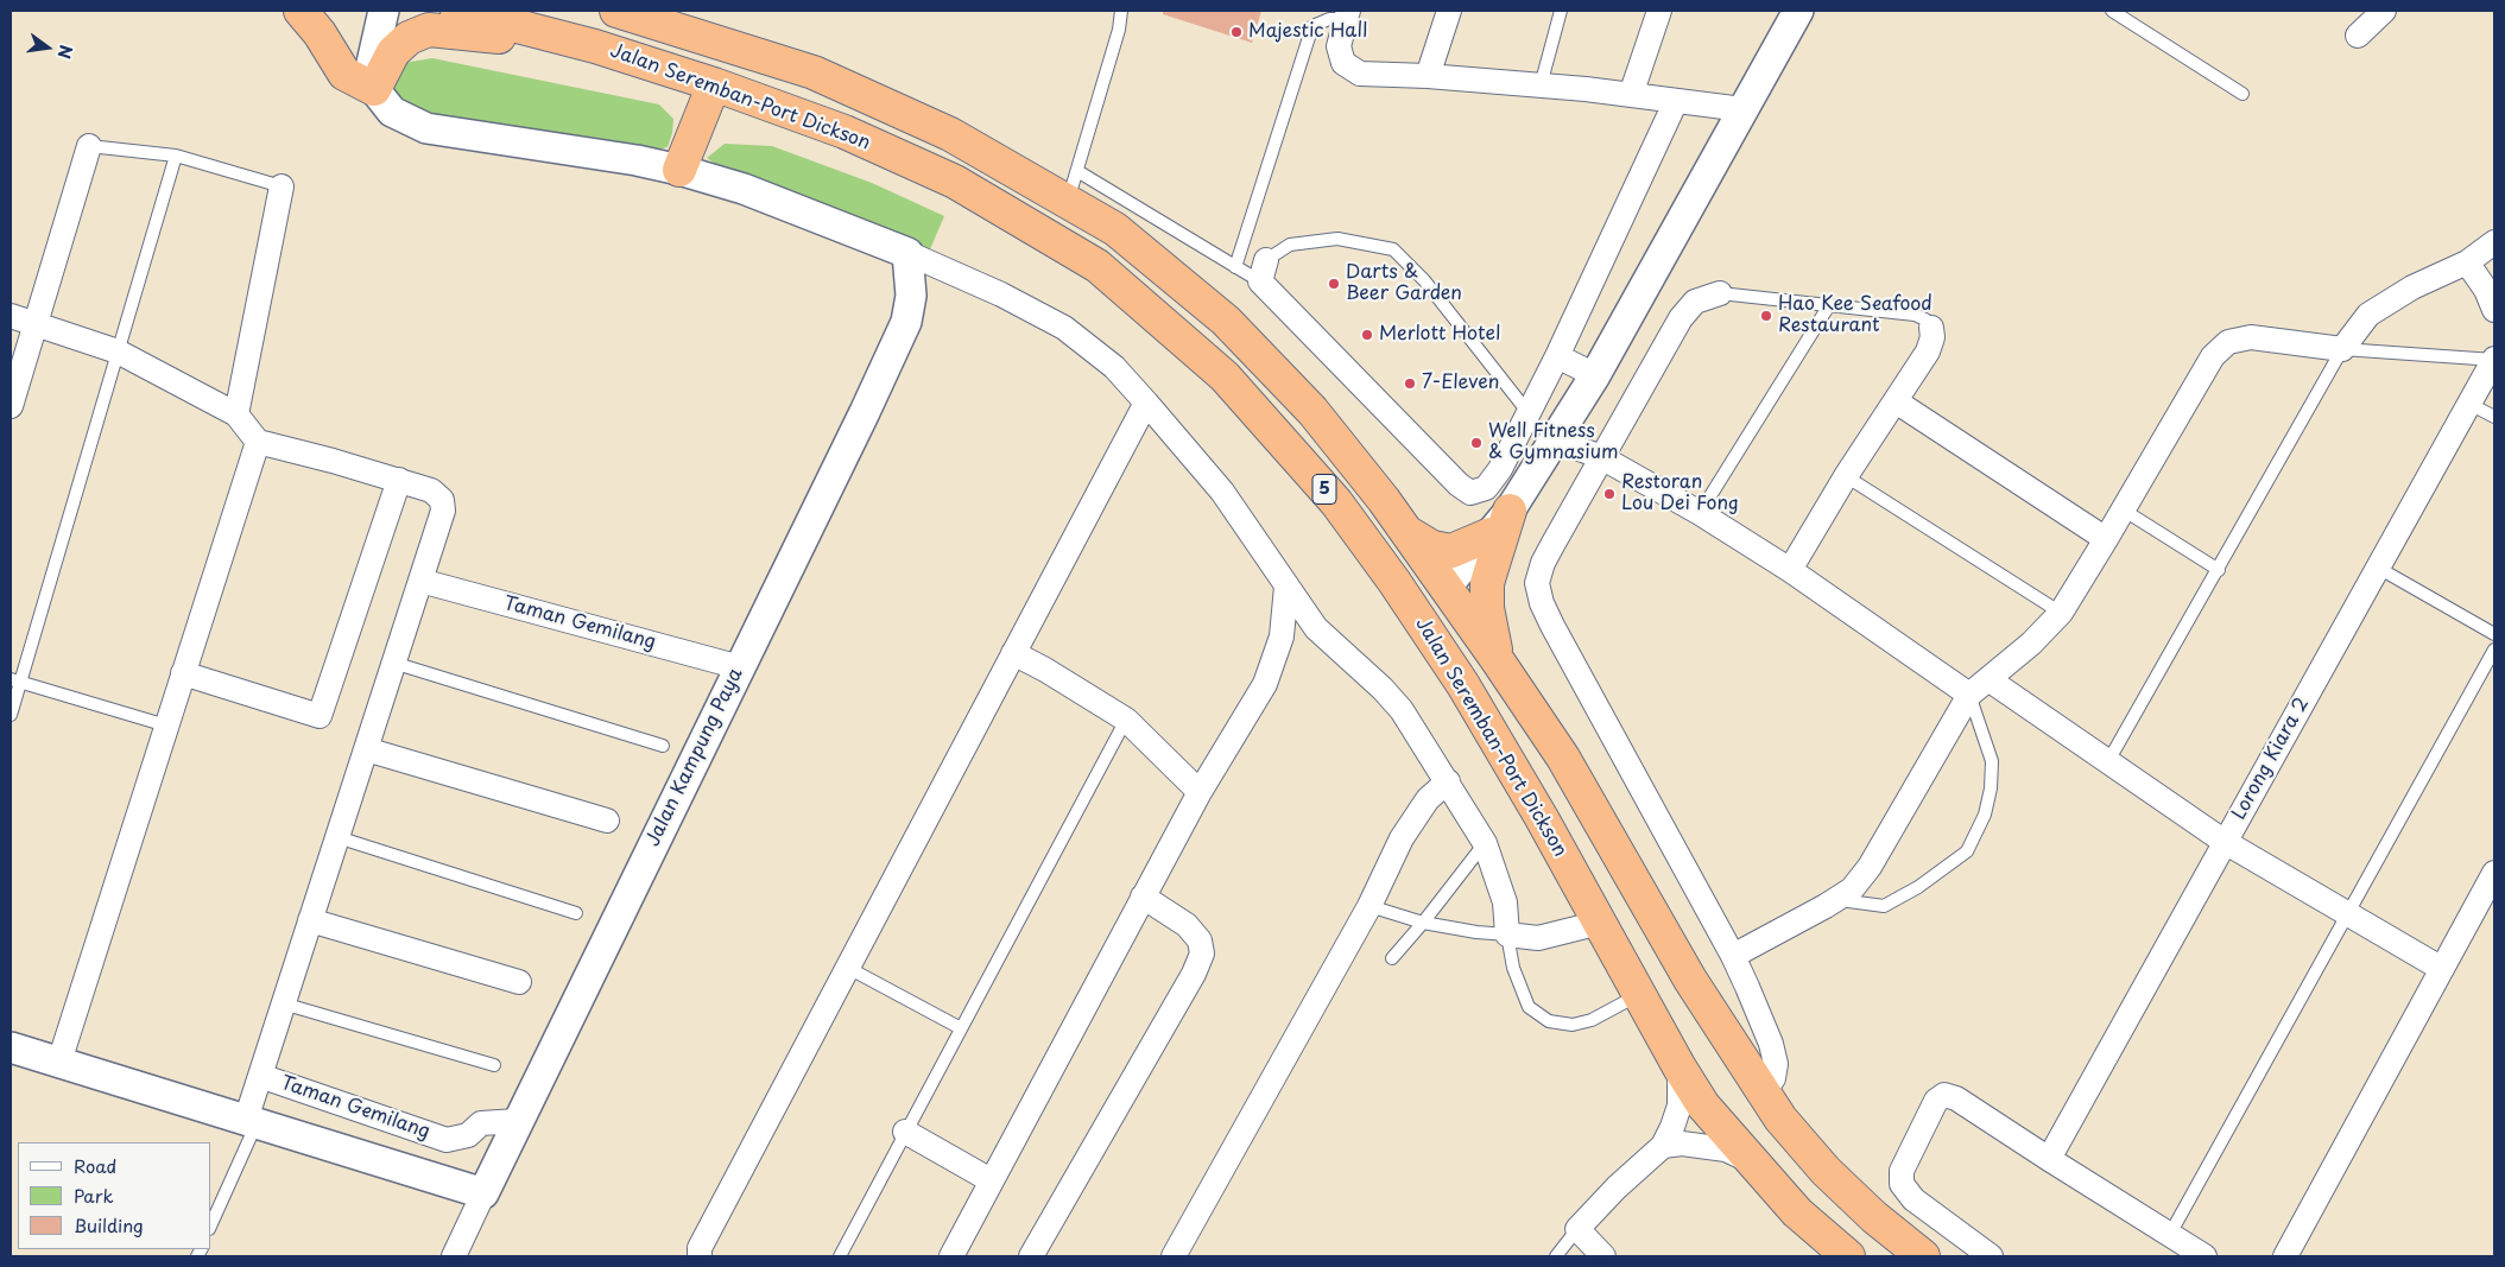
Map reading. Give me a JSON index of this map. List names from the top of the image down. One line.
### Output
{"streets":{"highway":["Jalan Seremban-Port Dickson","5"],"street":["Taman Gemilang","Jalan Kampung Paya","Lorong Kiara 2"]},"crossings":[["Taman Gemilang","Jalan Kampung Paya"]],"places":["Majestic Hall","Darts & Beer Garden","Hao Kee Seafood Restaurant","Merlott Hotel","7-Eleven","Well Fitness & Gymnasium","Restoran Lou Dei Fong"],"legend":["Road","Park","Building"],"north":"right"}
